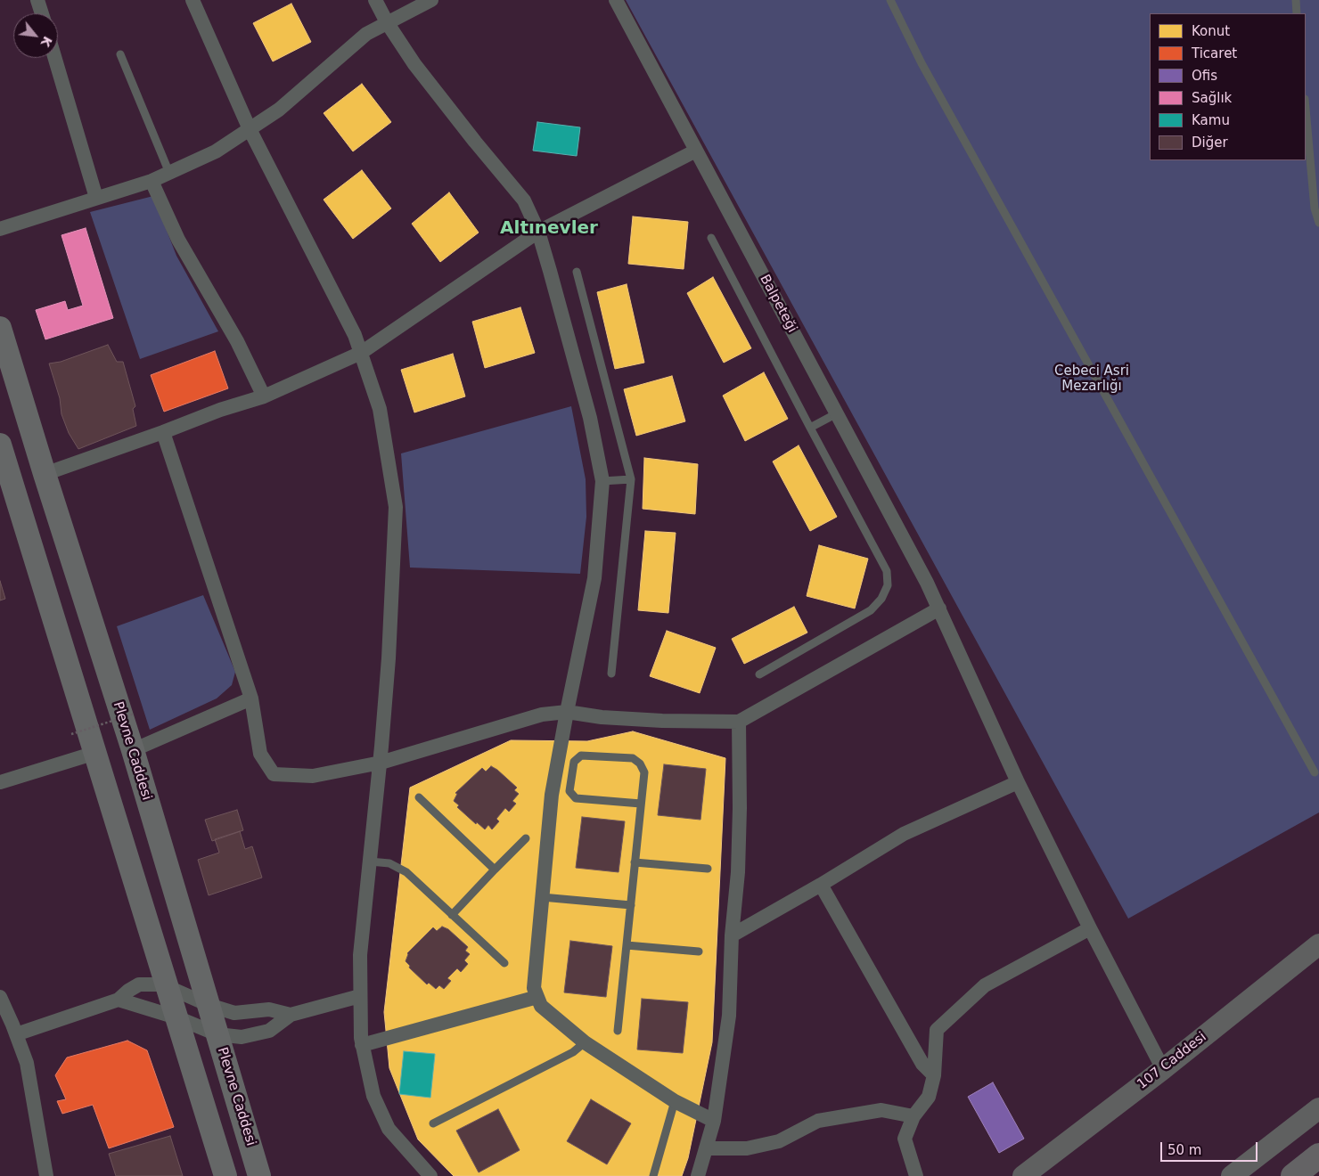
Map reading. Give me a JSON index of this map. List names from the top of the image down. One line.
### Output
{"streets":{"main road":["Plevne Caddesi"],"street":["Balpeteği","107 Caddesi"]},"crossings":[["Balpeteği","107 Caddesi"]],"districts":["Altınevler"],"parks":["Cebeci Asri Mezarlığı"],"legend":["Konut","Ticaret","Ofis","Sağlık","Kamu","Diğer"],"scale_bar":"50 m","north":"bottom right"}
